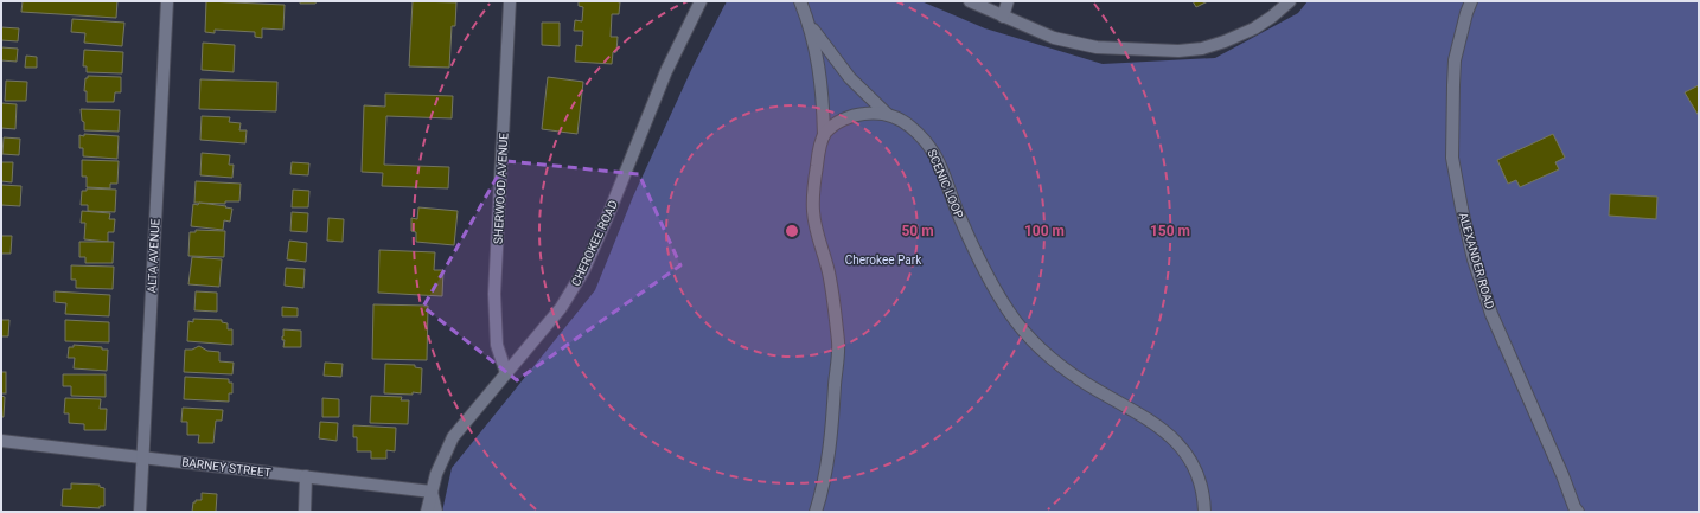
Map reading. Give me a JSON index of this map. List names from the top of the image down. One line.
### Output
{"streets":{"street":["SCENIC LOOP","SHERWOOD AVENUE","CHEROKEE ROAD","ALTA AVENUE","ALEXANDER ROAD","BARNEY STREET"]},"crossings":[["SHERWOOD AVENUE","CHEROKEE ROAD"],["CHEROKEE ROAD","BARNEY STREET"],["ALTA AVENUE","BARNEY STREET"]],"parks":["Cherokee Park"],"rings":["50 m","100 m","150 m"]}
